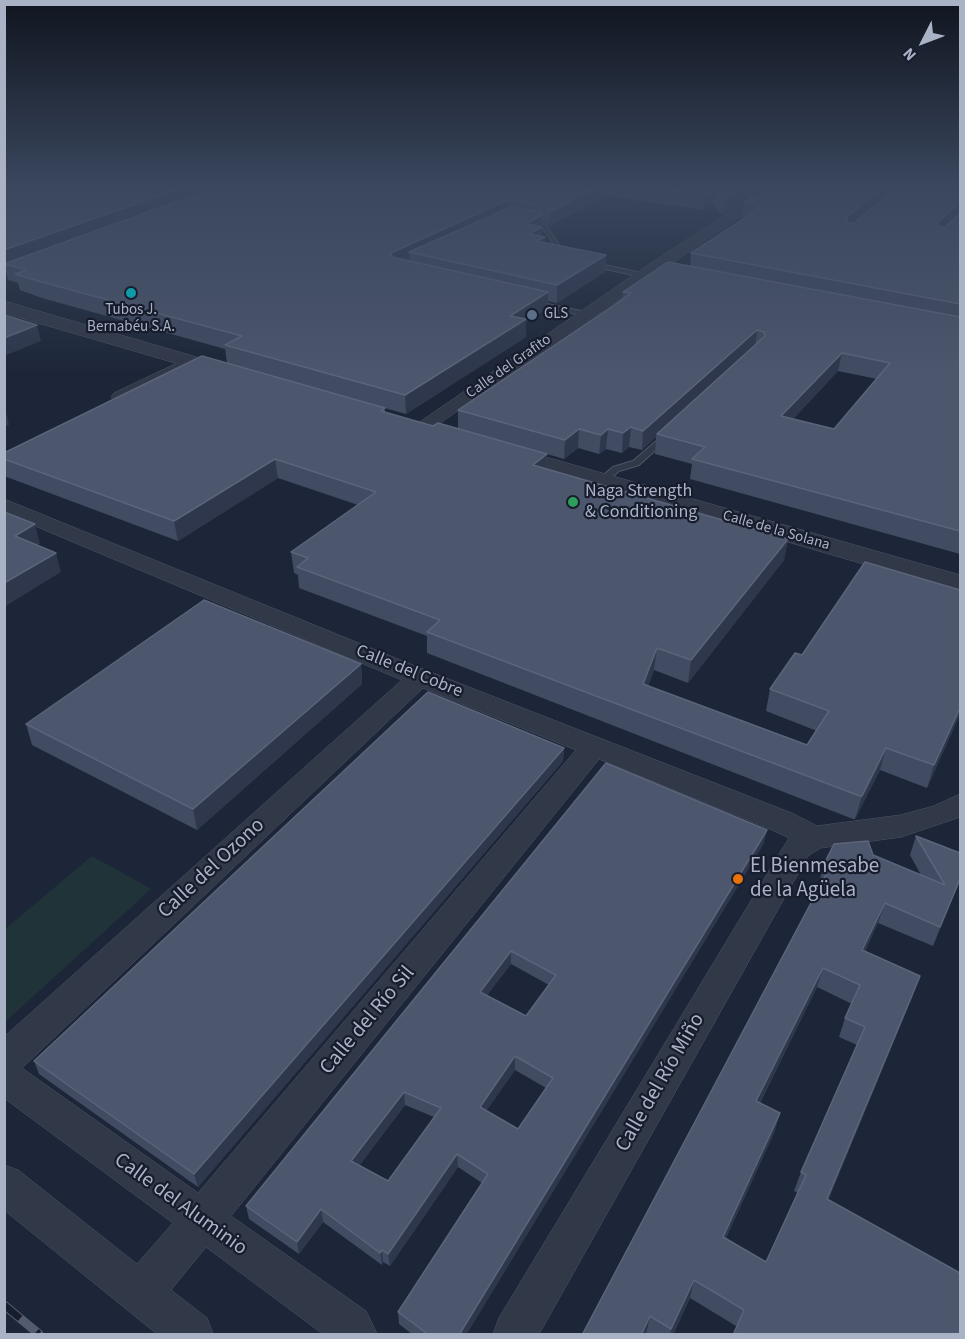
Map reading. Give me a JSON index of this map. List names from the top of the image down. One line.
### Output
{"streets":{"street":["Calle del Grafito","Calle de la Solana","Calle del Cobre","Calle del Ozono","Calle del Río Sil","Calle del Río Miño","Calle del Aluminio"]},"crossings":[["Calle del Cobre","Calle del Ozono"],["Calle del Cobre","Calle del Río Sil"],["Calle del Cobre","Calle del Río Miño"],["Calle del Río Sil","Calle del Aluminio"]],"places":["Tubos J. Bernabéu S.A.","GLS","Naga Strength & Conditioning","El Bienmesabe de la Agüela"],"north":"bottom left"}
